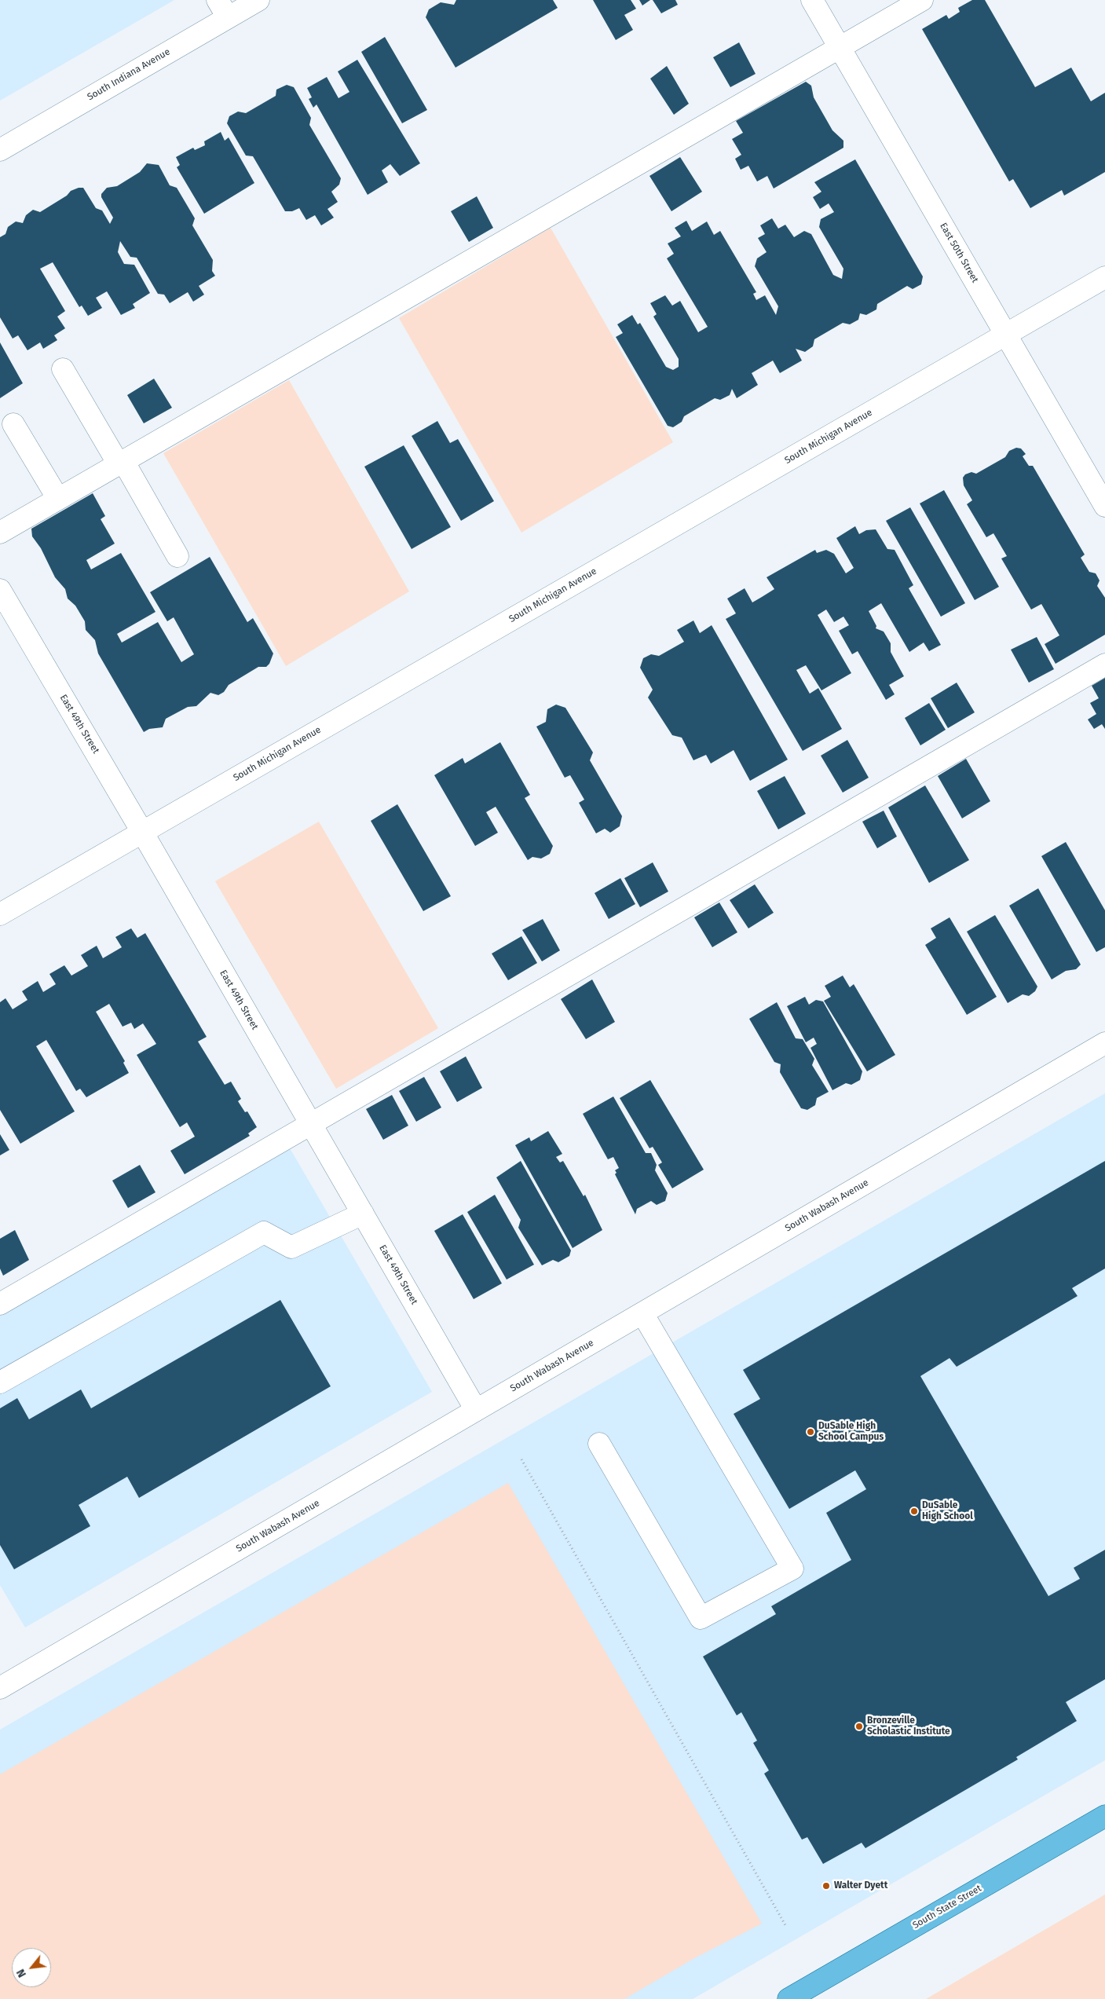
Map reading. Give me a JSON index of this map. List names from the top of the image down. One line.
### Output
{"streets":{"main road":["South State Street"],"street":["South Indiana Avenue","East 50th Street","South Michigan Avenue","East 49th Street","South Wabash Avenue"]},"crossings":[["East 50th Street","South Michigan Avenue"],["South Michigan Avenue","East 49th Street"],["East 49th Street","South Wabash Avenue"]],"places":["DuSable High School Campus","DuSable High School","Bronzeville Scholastic Institute","Walter Dyett"],"north":"bottom left"}
